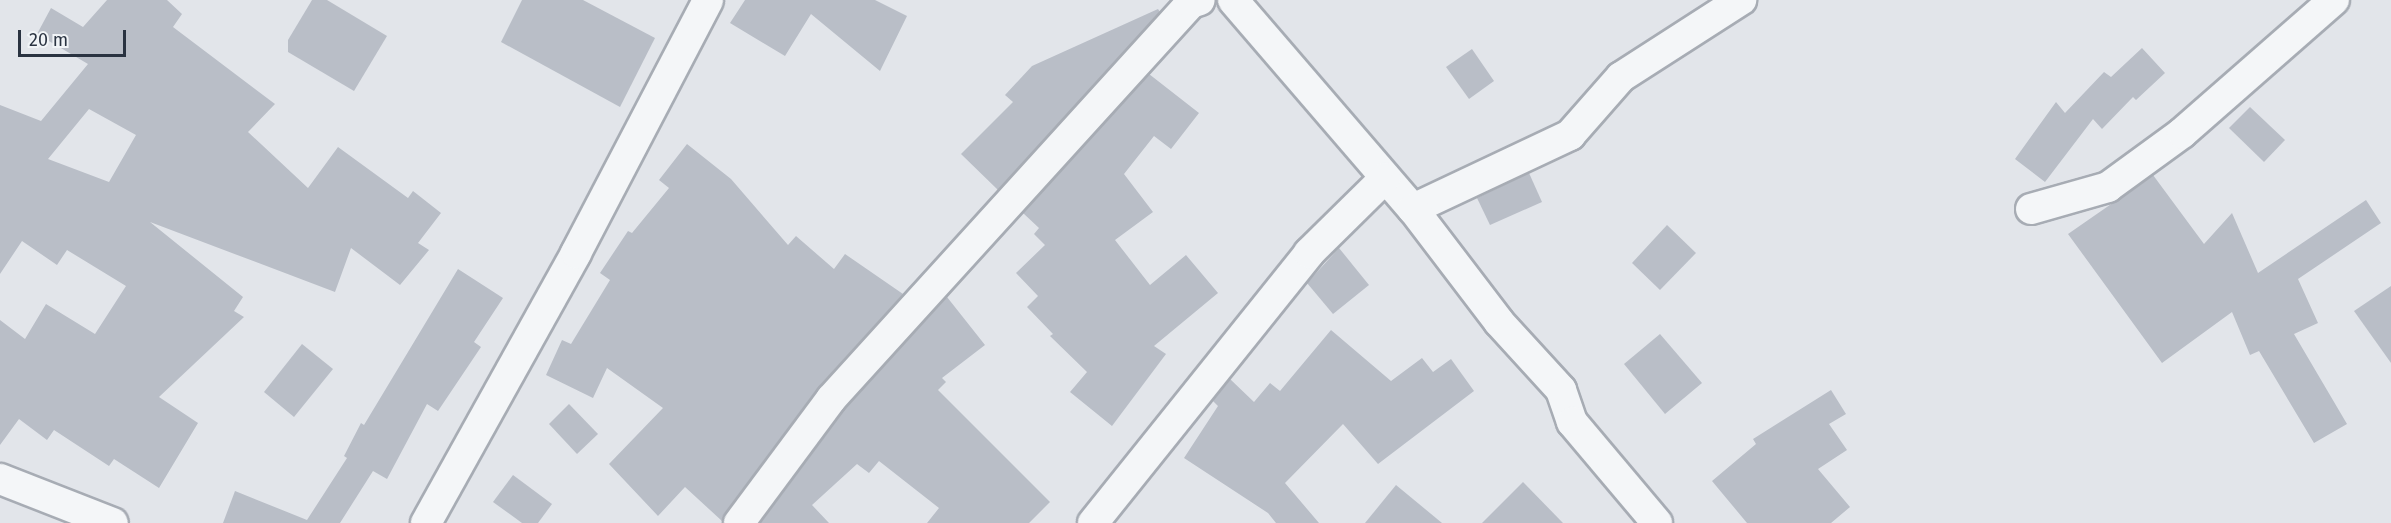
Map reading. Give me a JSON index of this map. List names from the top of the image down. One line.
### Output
{"scale_bar":"20 m"}
